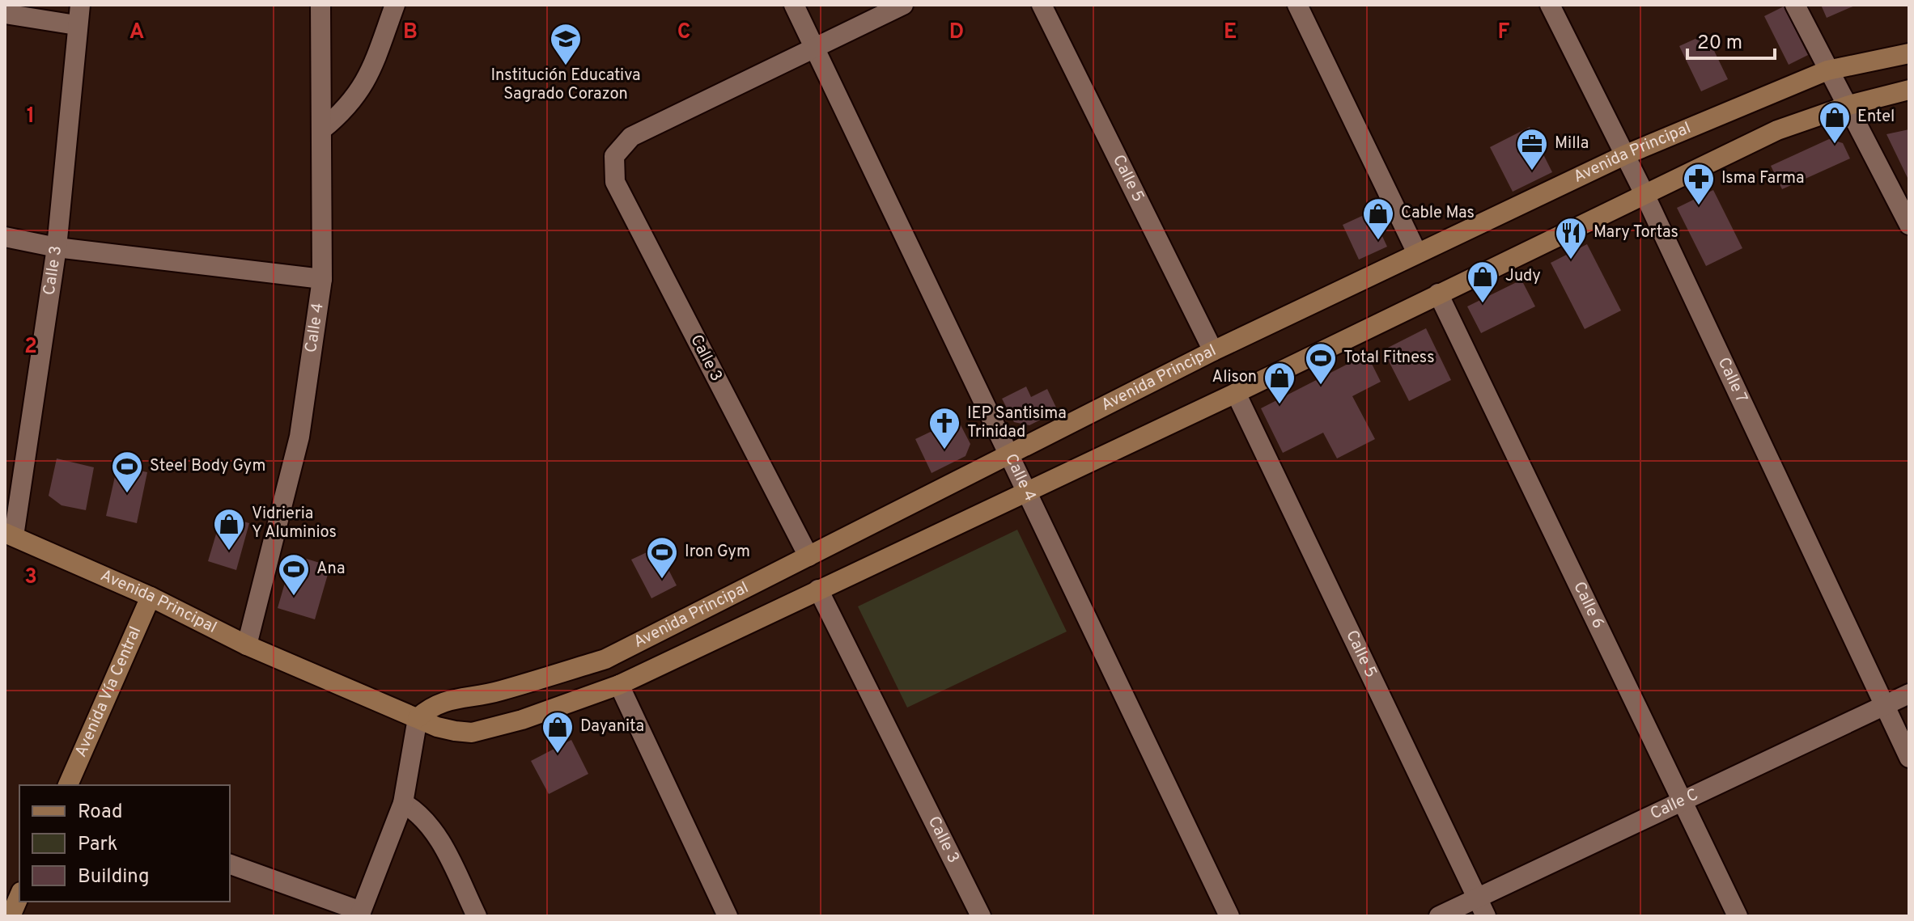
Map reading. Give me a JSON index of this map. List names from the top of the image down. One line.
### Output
{"streets":{"street":["Avenida Principal","Calle 5","Calle 3","Calle 4","Calle 7","Calle 6","Avenida Vía Central","Calle C"]},"crossings":[["Avenida Principal","Calle 5"],["Avenida Principal","Calle 3"],["Avenida Principal","Calle 4"],["Avenida Principal","Calle 7"],["Avenida Principal","Calle 6"],["Avenida Principal","Avenida Vía Central"],["Calle 5","Calle C"],["Calle 3","Calle 4"],["Calle 7","Calle C"],["Calle 6","Calle C"]],"places":{"school or university":["Institución Educativa Sagrado Corazon"],"shop":["Entel","Cable Mas","Judy","Alison","Vidrieria Y Aluminios","Dayanita"],"office":["Milla"],"pharmacy":["Isma Farma"],"restaurant":["Mary Tortas"],"sports":["Total Fitness","Steel Body Gym","Iron Gym","Ana"],"church":["IEP Santisima Trinidad"]},"legend":["Road","Park","Building"],"scale_bar":"20 m","grid":{"columns":["A","B","C","D","E","F"],"rows":["1","2","3"]}}
